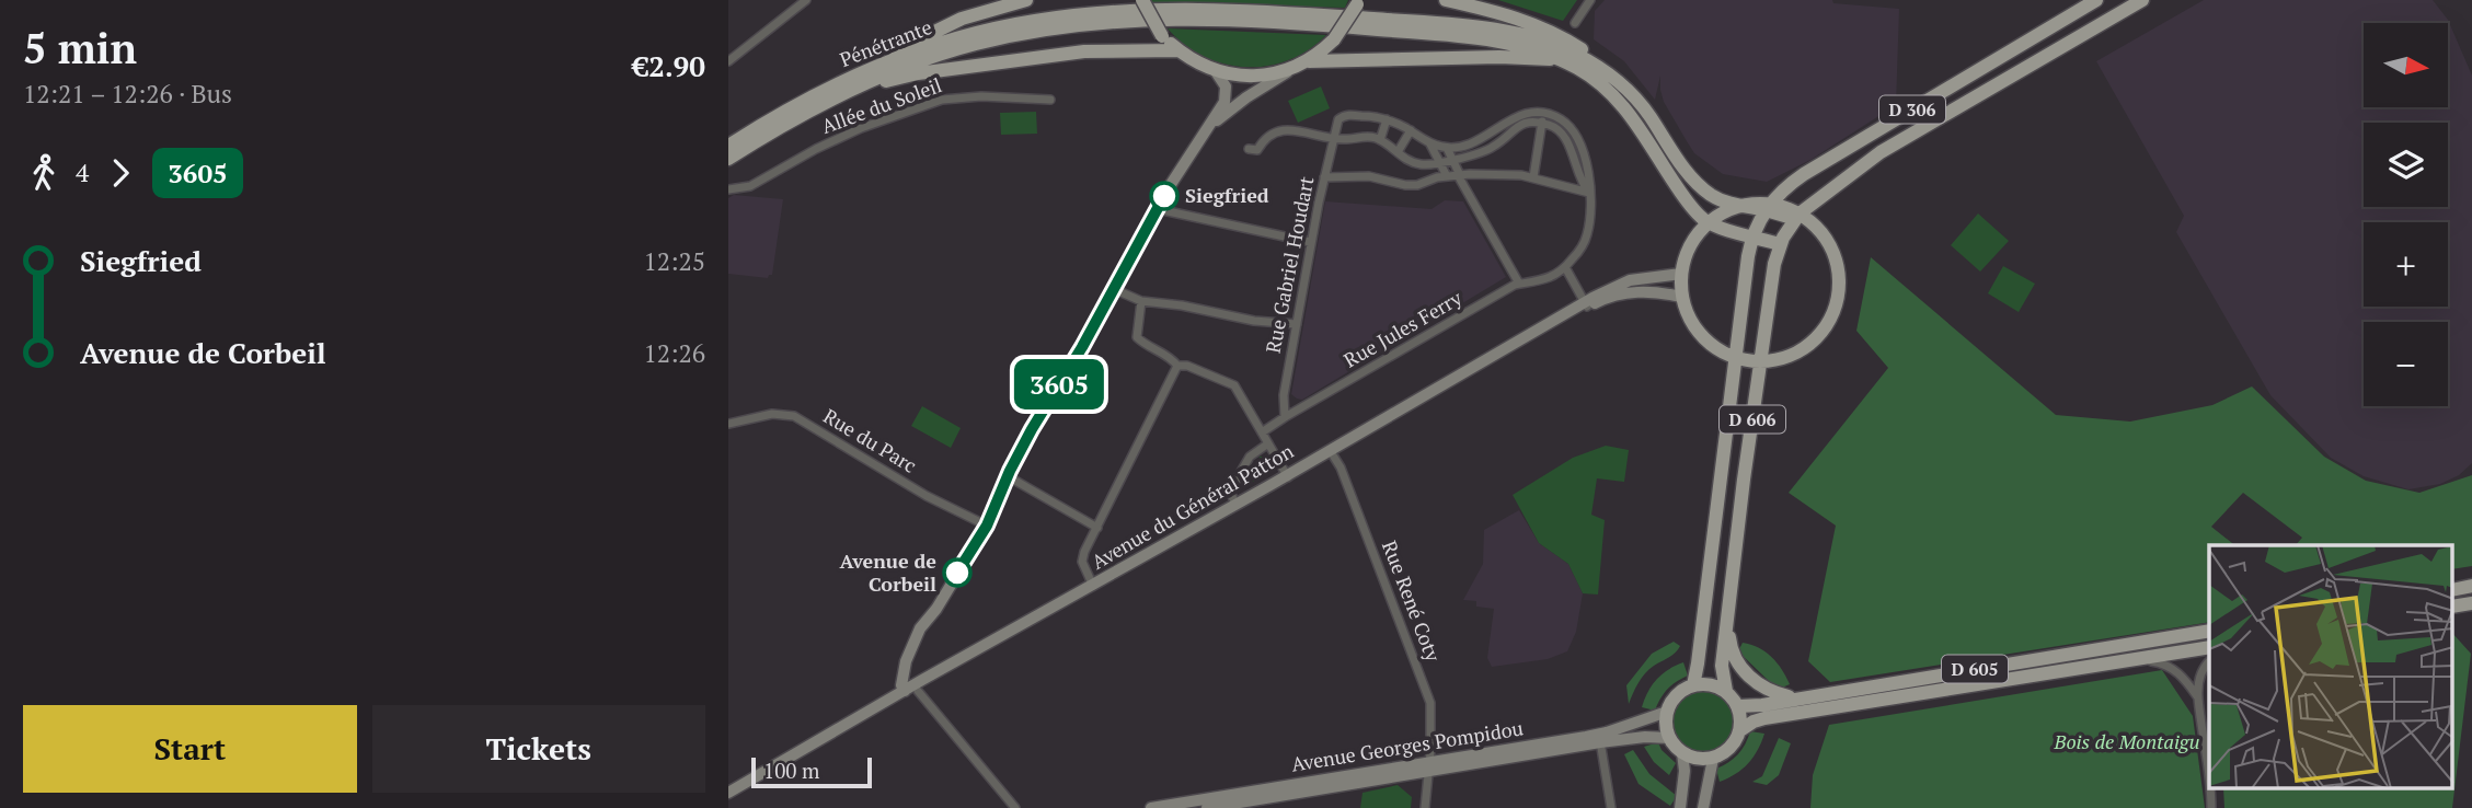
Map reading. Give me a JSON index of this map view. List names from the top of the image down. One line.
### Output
{"streets":{"main road":["Pénétrante","D 306","D 606","Avenue du Général Patton","D 605","Avenue Georges Pompidou"],"street":["Allée du Soleil","Rue Gabriel Houdart","Rue Jules Ferry","Rue du Parc","Rue René Coty"]},"crossings":[["D 306","D 606"],["Rue Gabriel Houdart","Rue Jules Ferry"],["D 606","D 605"],["D 606","Avenue Georges Pompidou"],["Avenue du Général Patton","Rue René Coty"],["Rue René Coty","Avenue Georges Pompidou"],["D 605","Avenue Georges Pompidou"]],"parks":["Bois de Montaigu"],"places":["Siegfried","Avenue de Corbeil"],"lines":["bus line 3605"],"scale_bar":"100 m","north":"right","page":{"heading":["5 min","12:21 – 12:26 · Bus","€2.90"],"on_map":"3605","map_buttons":["+","−"],"legs":["4","3605"],"list":[{"name":"Siegfried","value":"12:25"},{"name":"Avenue de Corbeil","value":"12:26"}],"buttons":["Start","Tickets"],"scale":"100 m"}}
